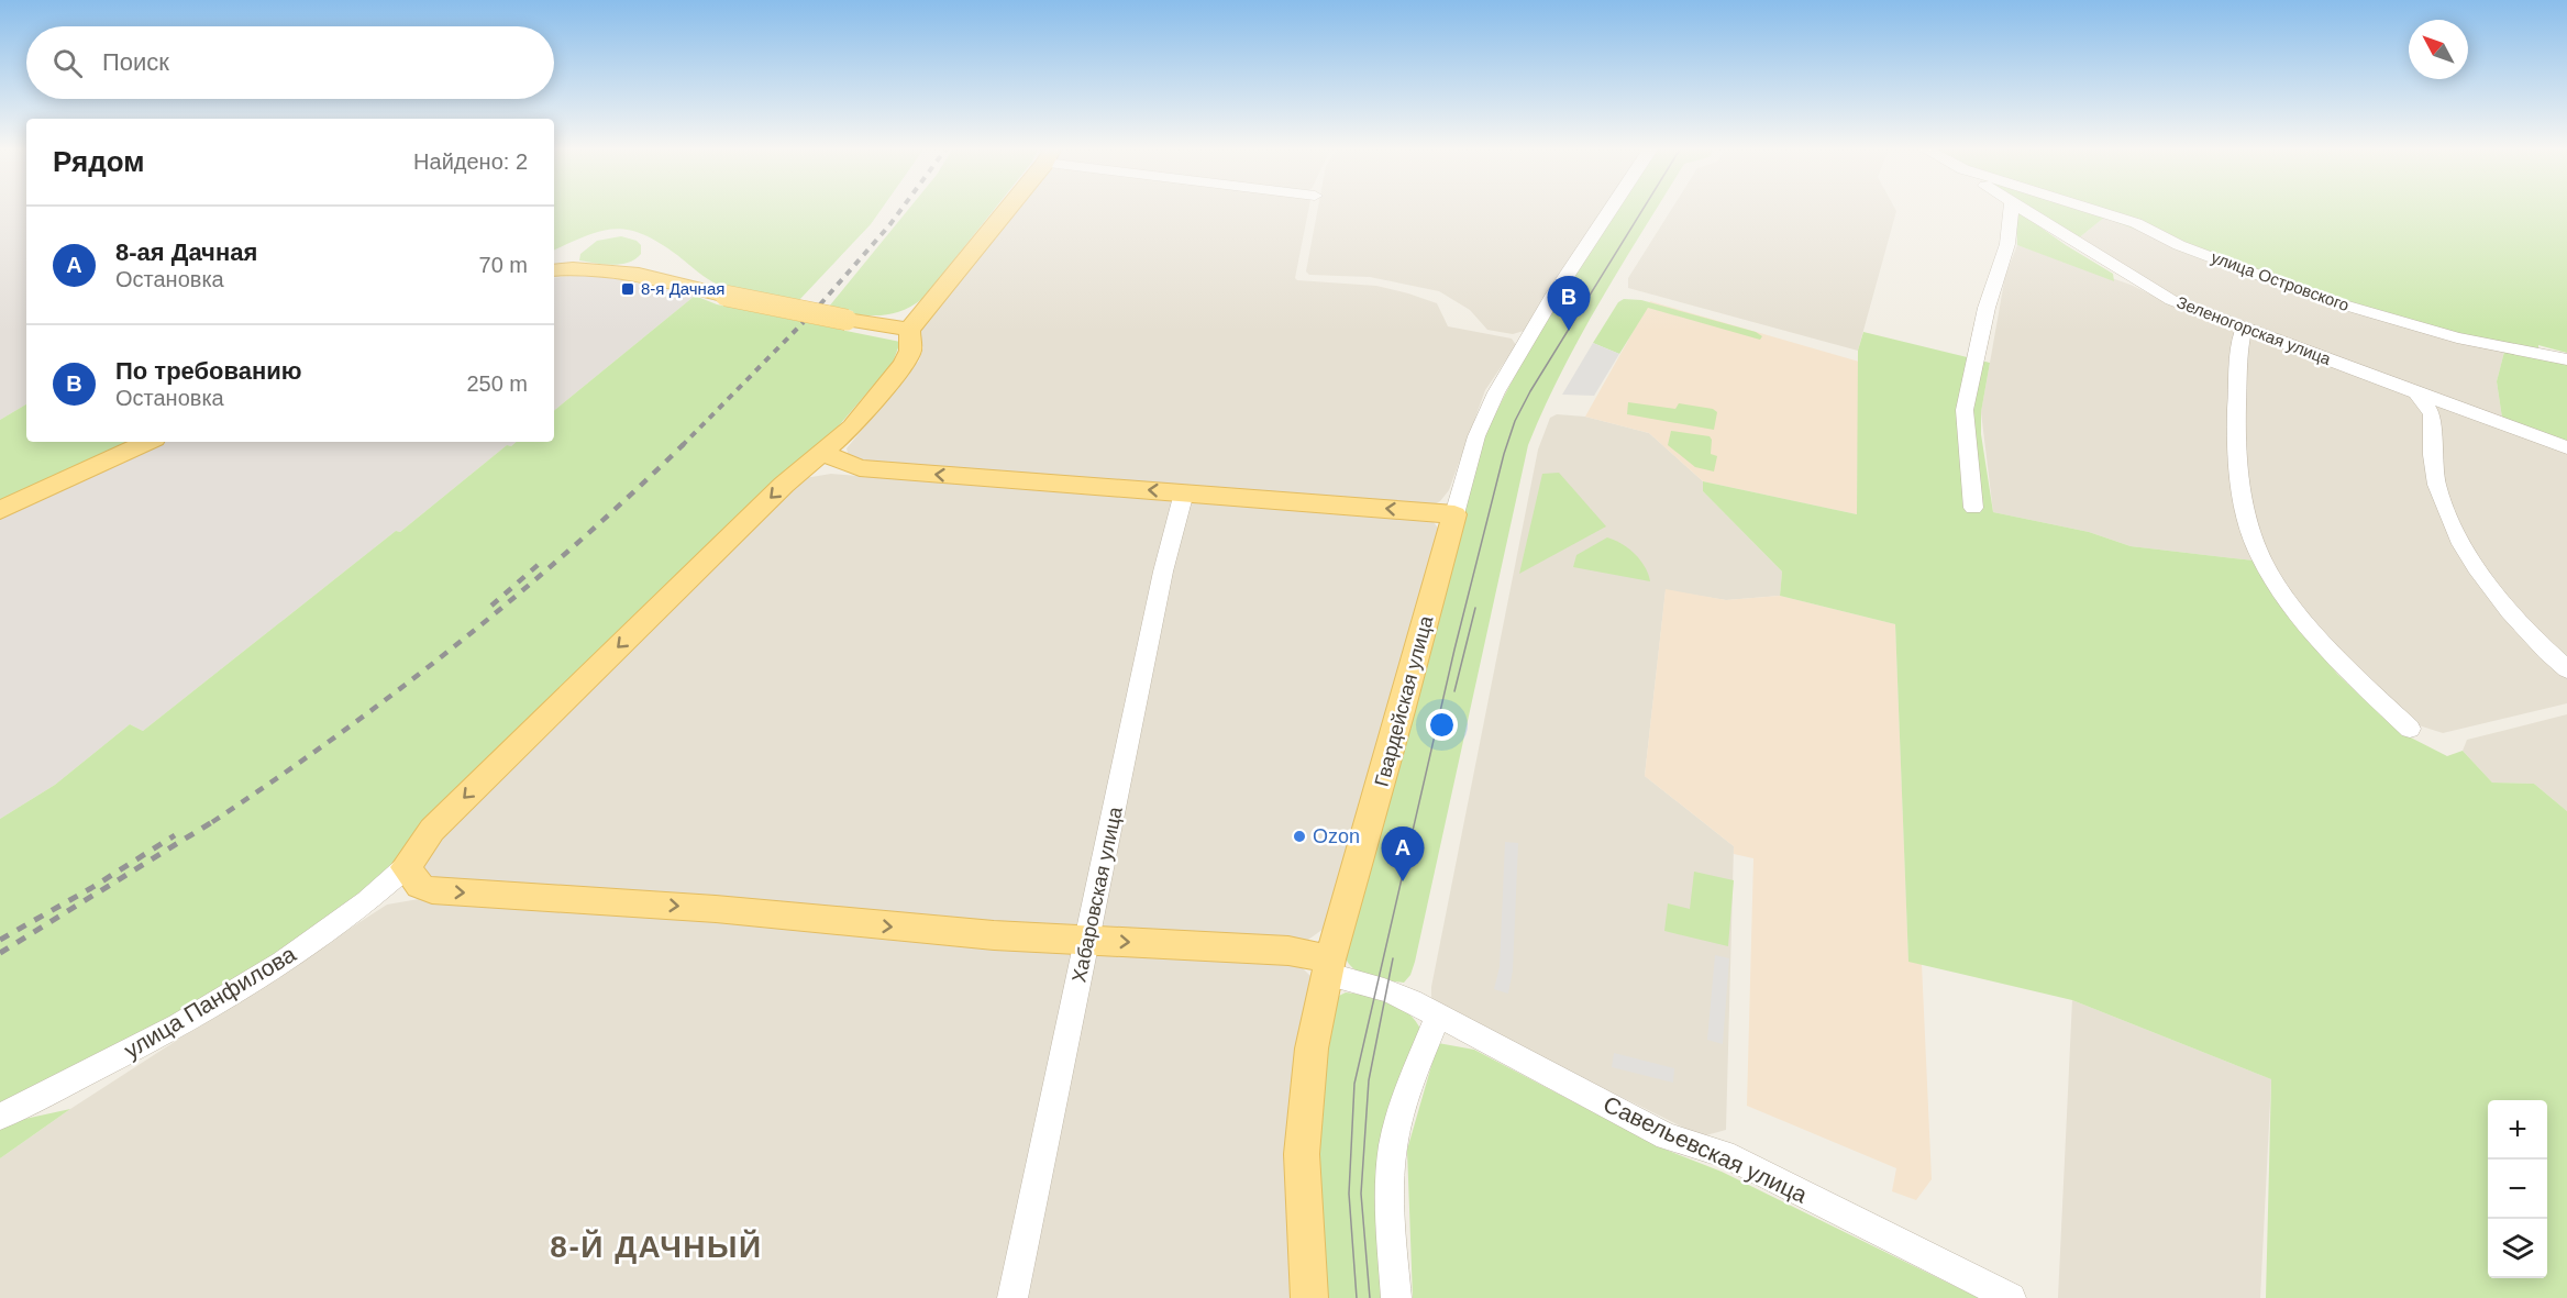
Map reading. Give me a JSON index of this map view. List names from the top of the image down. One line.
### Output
{"streets":{"main road":["Гвардейская улица"],"street":["улица Островского","Зеленогорская улица","Хабаровская улица","улица Панфилова","Савельевская улица"]},"crossings":[["Гвардейская улица","Савельевская улица"]],"districts":["8-Й ДАЧНЫЙ"],"places":{"transit":["8-я Дачная"],"other":["Ozon"]},"north":"top left","page":{"search":"Поиск","heading":["Рядом","Найдено: 2"],"list":[{"mark":"A","name":"8-ая Дачная","note":"Остановка","value":"70 m"},{"mark":"B","name":"По требованию","note":"Остановка","value":"250 m"}],"pins":["B","A"],"map_buttons":["+","−"]}}
